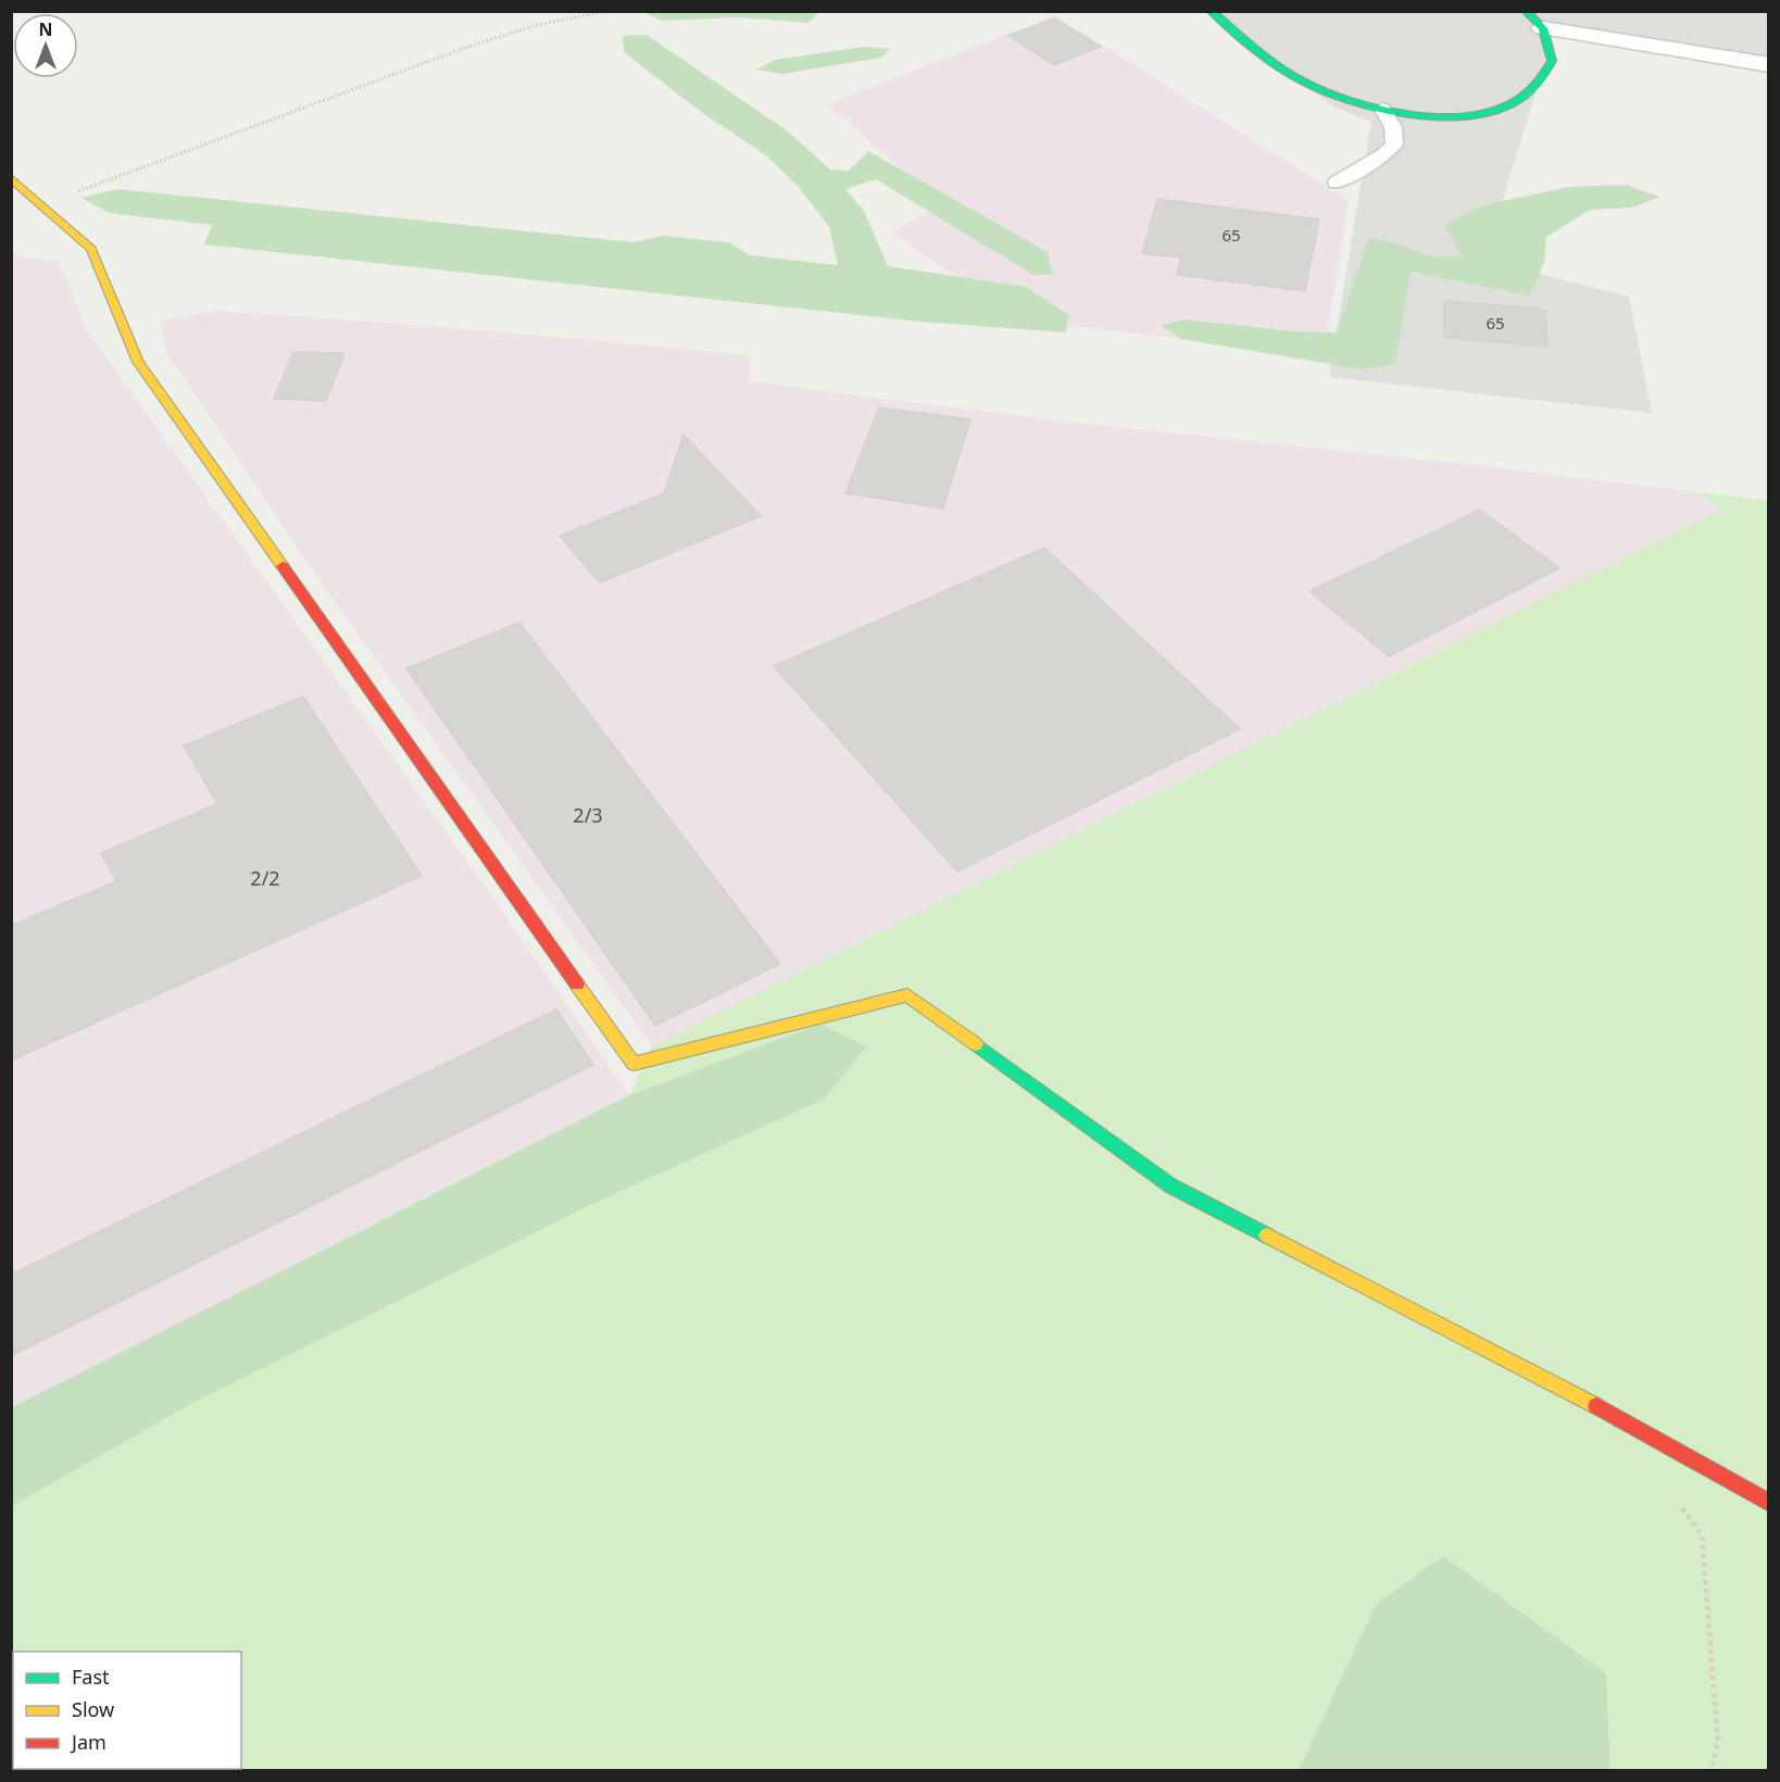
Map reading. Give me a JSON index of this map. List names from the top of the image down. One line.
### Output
{"house_numbers":["65","65","2/3","2/2"],"legend":["Fast","Slow","Jam"],"north":"top"}
